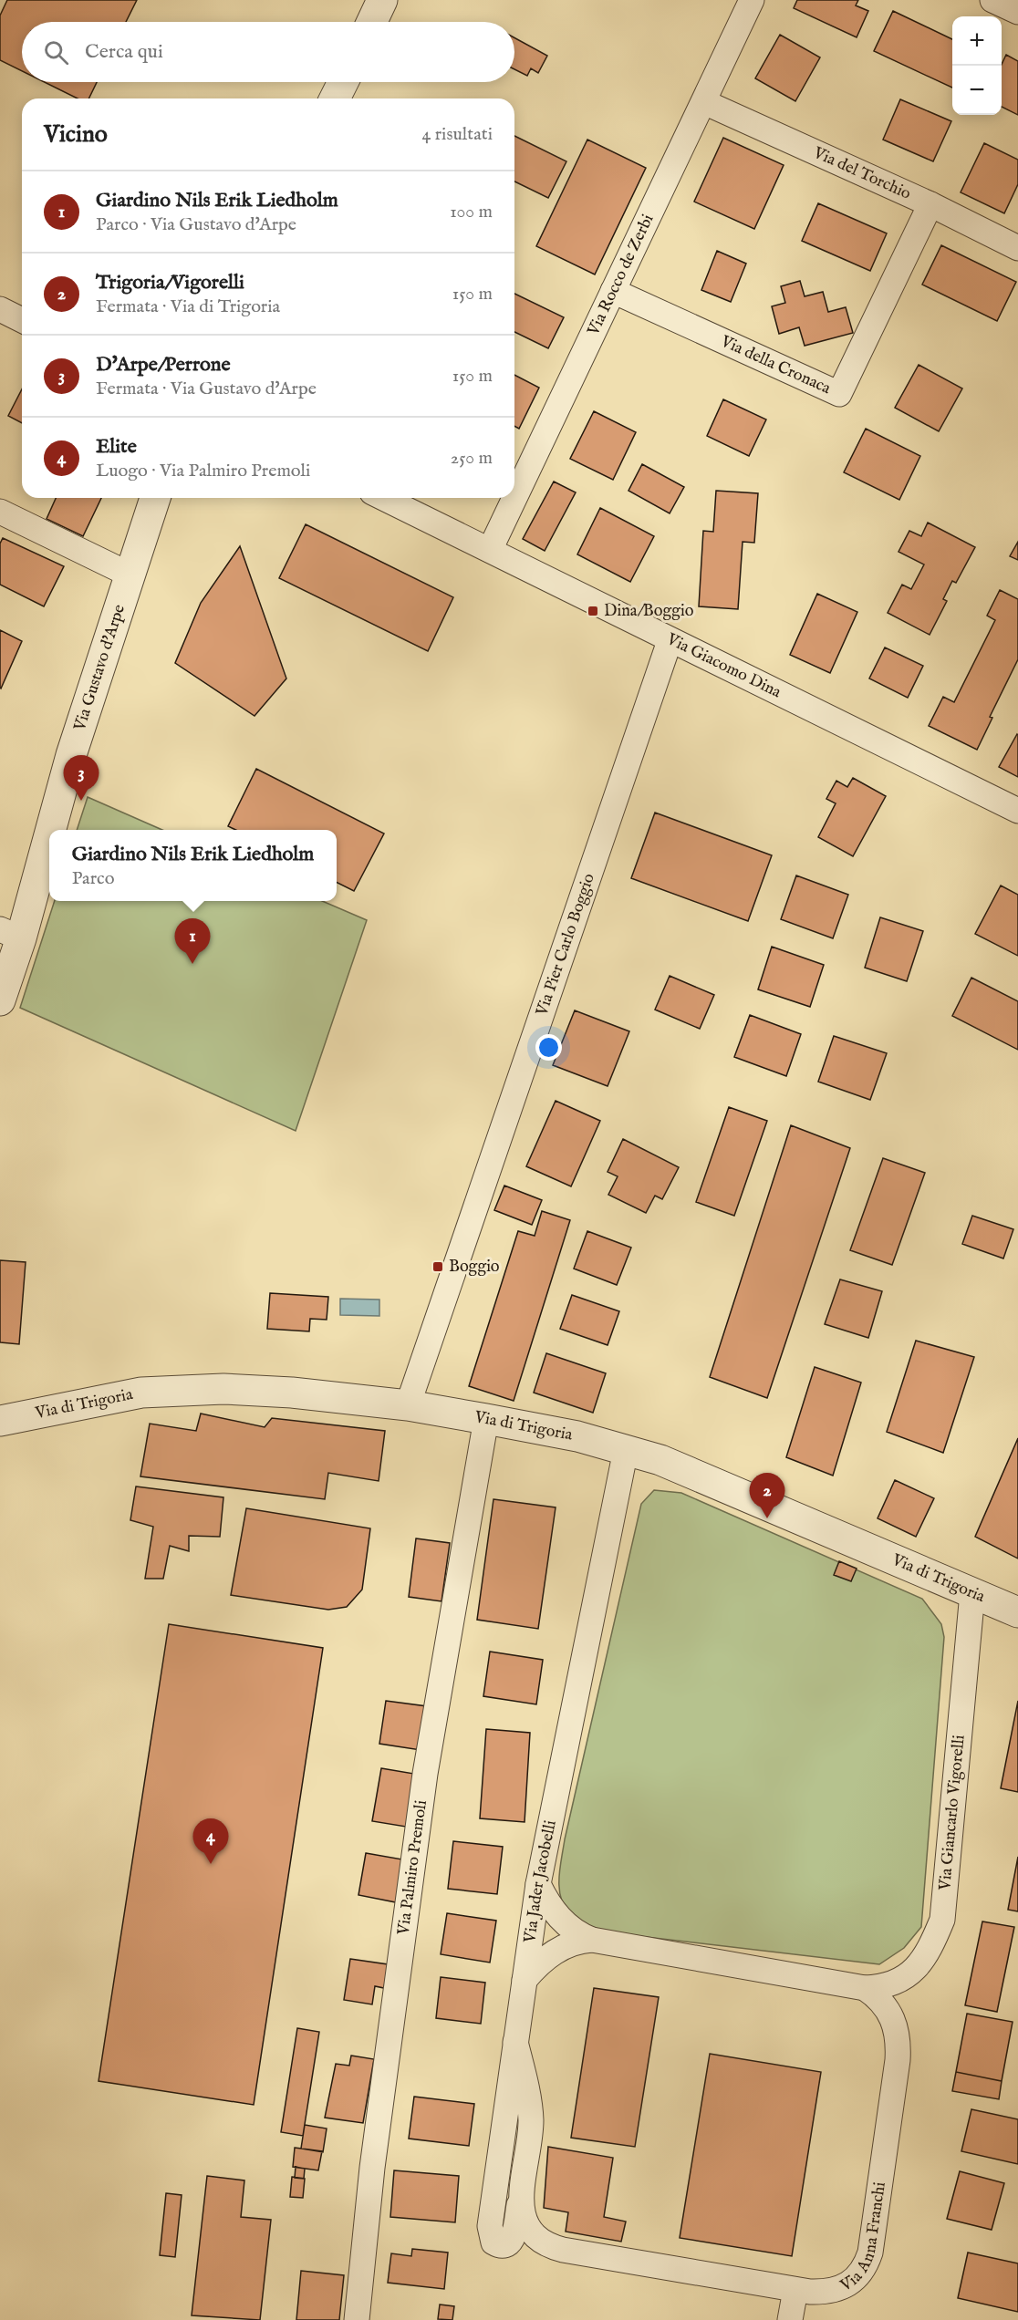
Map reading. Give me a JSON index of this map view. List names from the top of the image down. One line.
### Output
{"streets":{"street":["Via del Torchio","Via Rocco de Zerbi","Via della Cronaca","Via Gustavo d'Arpe","Via Giacomo Dina","Via Pier Carlo Boggio","Via di Trigoria","Via Giancarlo Vigorelli","Via Palmiro Premoli","Via Jader Jacobelli","Via Anna Franchi"]},"crossings":[["Via del Torchio","Via Rocco de Zerbi"],["Via del Torchio","Via della Cronaca"],["Via Rocco de Zerbi","Via della Cronaca"],["Via Rocco de Zerbi","Via Giacomo Dina"],["Via Giacomo Dina","Via Pier Carlo Boggio"],["Via Pier Carlo Boggio","Via di Trigoria"],["Via di Trigoria","Via Giancarlo Vigorelli"],["Via di Trigoria","Via Palmiro Premoli"],["Via di Trigoria","Via Jader Jacobelli"],["Via Giancarlo Vigorelli","Via Anna Franchi"],["Via Jader Jacobelli","Via Anna Franchi"]],"places":{"transit":["Dina/Boggio","Boggio"]},"page":{"map_buttons":["+","−"],"search":"Cerca qui","heading":["Vicino","4 risultati"],"list":[{"mark":"1","name":"Giardino Nils Erik Liedholm","note":"Parco · Via Gustavo d'Arpe","value":"100 m"},{"mark":"2","name":"Trigoria/Vigorelli","note":"Fermata · Via di Trigoria","value":"150 m"},{"mark":"3","name":"D'Arpe/Perrone","note":"Fermata · Via Gustavo d'Arpe","value":"150 m"},{"mark":"4","name":"Elite","note":"Luogo · Via Palmiro Premoli","value":"250 m"}],"pins":["3","1","2","4"],"popup":["Giardino Nils Erik Liedholm","Parco"]}}
